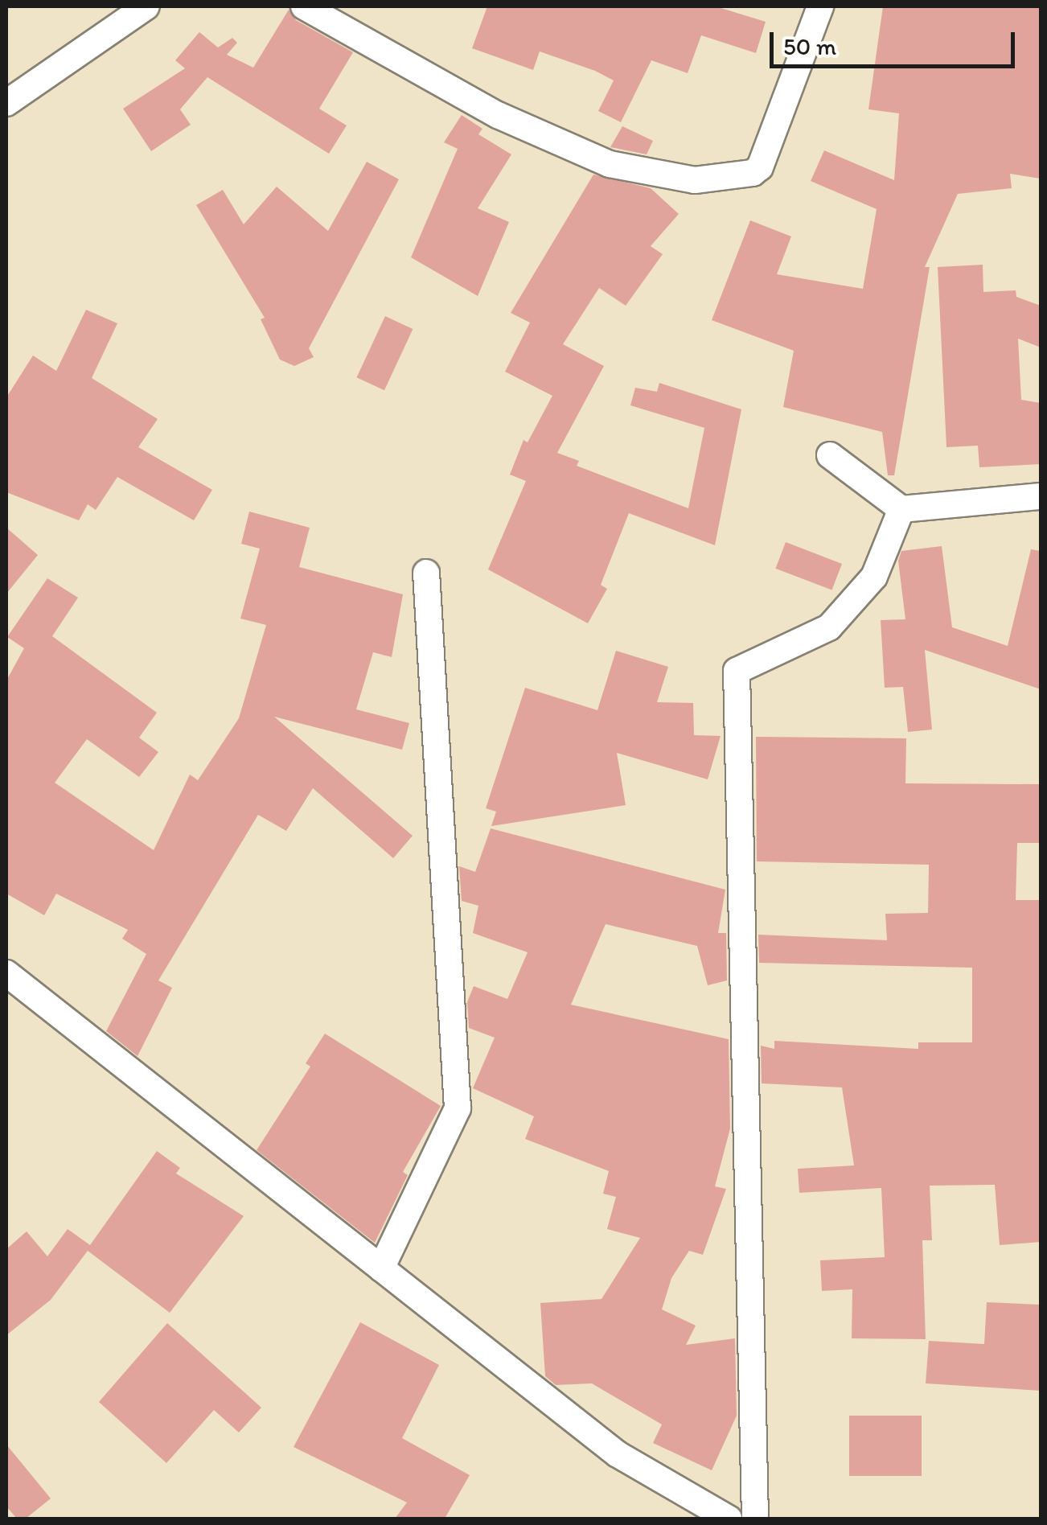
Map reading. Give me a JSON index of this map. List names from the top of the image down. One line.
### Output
{"scale_bar":"50 m"}
